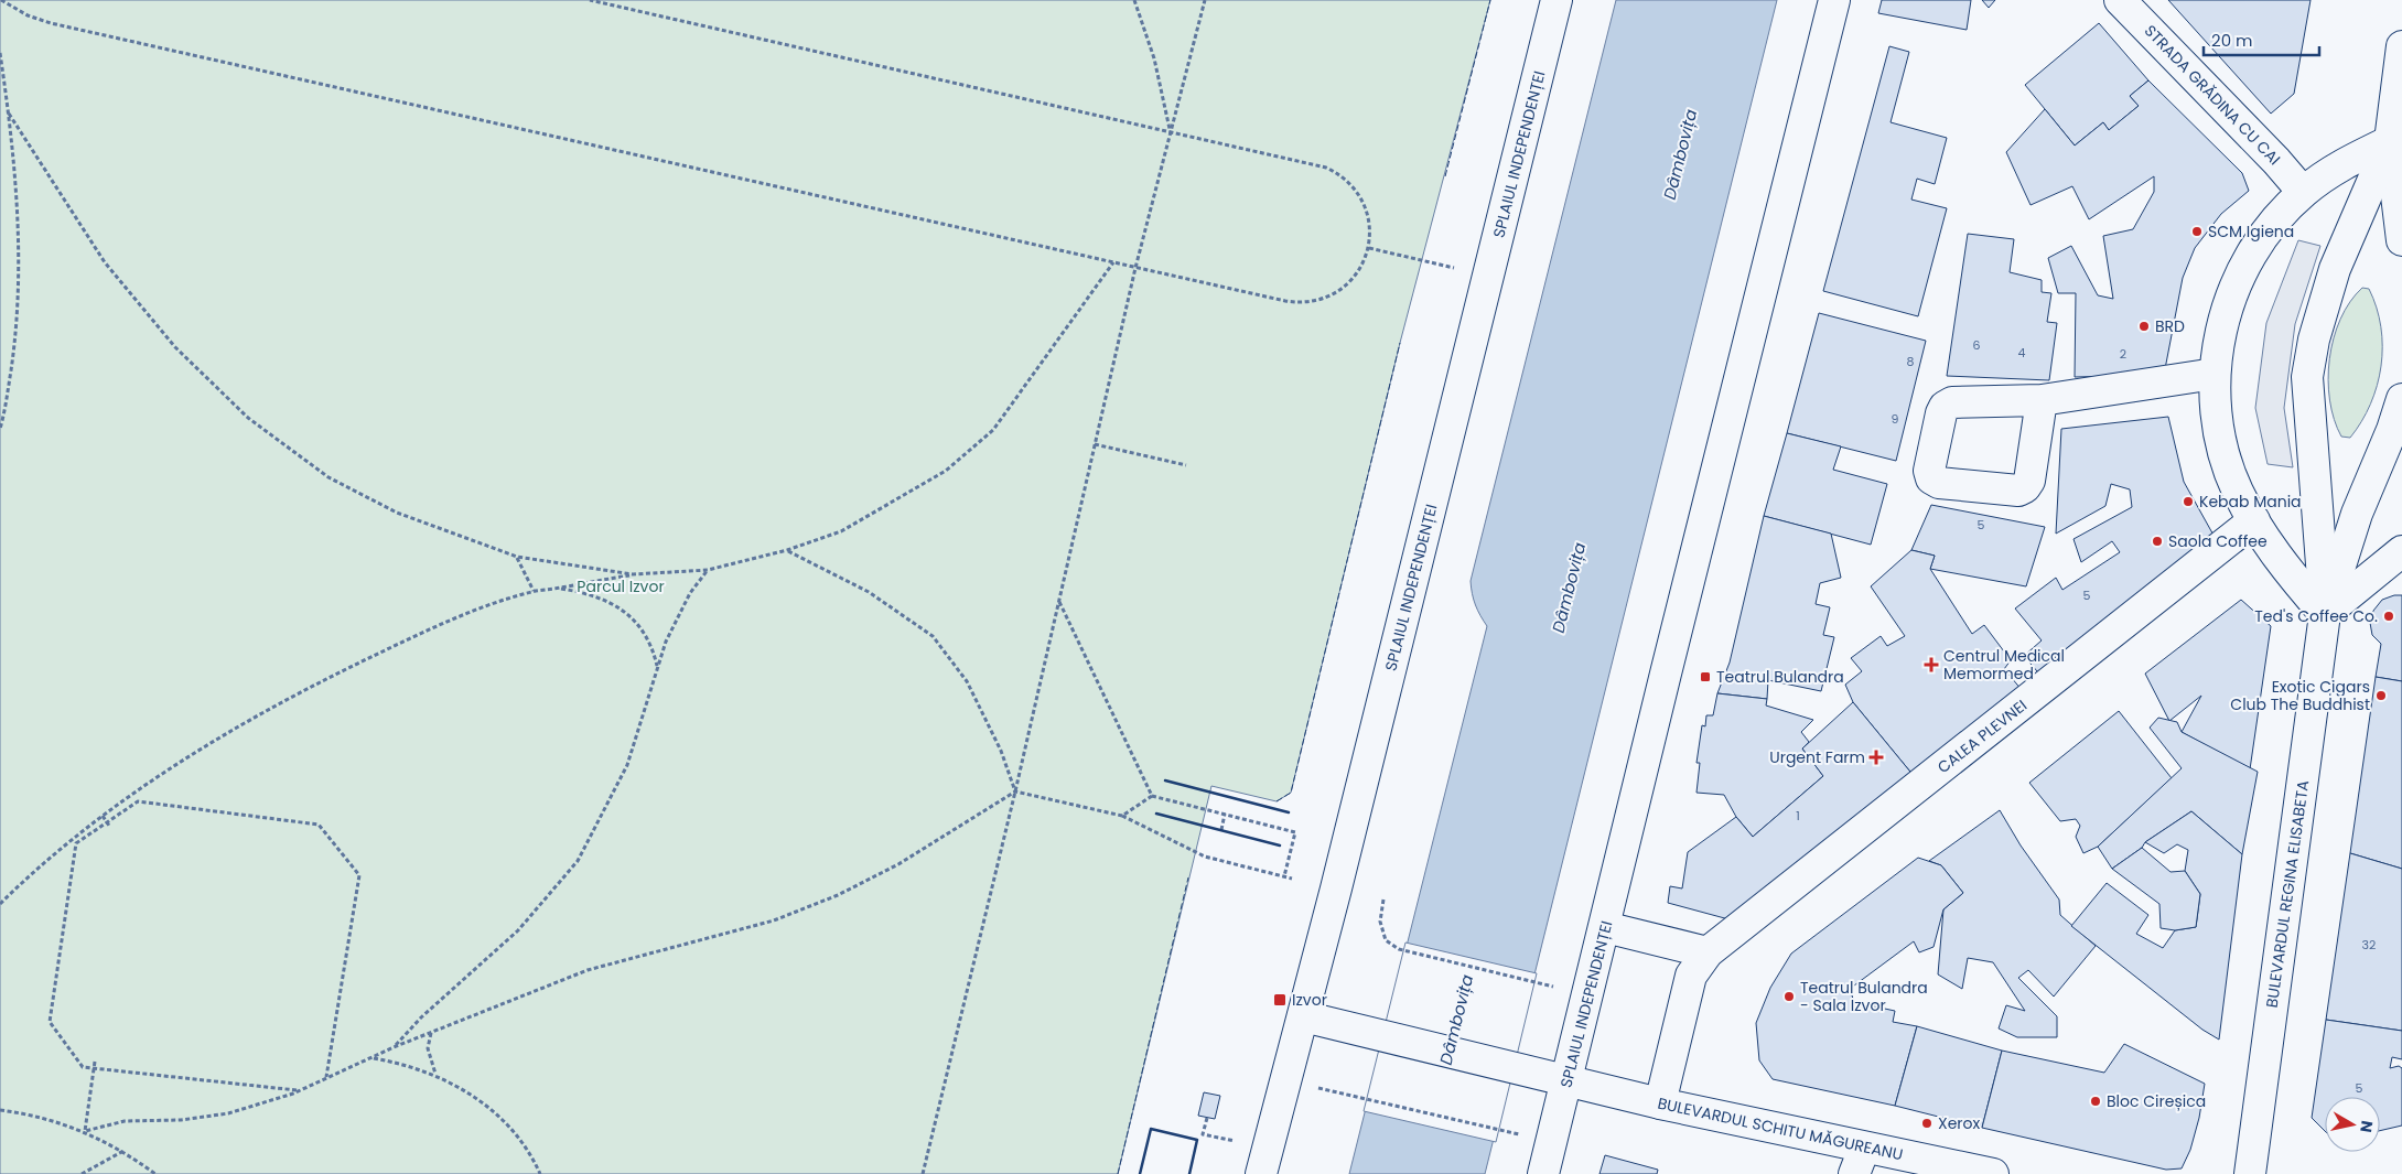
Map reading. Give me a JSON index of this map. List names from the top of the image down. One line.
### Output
{"streets":{"main road":["STRADA GRĂDINA CU CAI","SPLAIUL INDEPENDENȚEI","CALEA PLEVNEI","BULEVARDUL REGINA ELISABETA","BULEVARDUL SCHITU MĂGUREANU"]},"crossings":[["SPLAIUL INDEPENDENȚEI","BULEVARDUL SCHITU MĂGUREANU"],["CALEA PLEVNEI","BULEVARDUL SCHITU MĂGUREANU"]],"water":["Dâmbovița"],"parks":["Parcul Izvor"],"places":{"other":["SCM Igiena","BRD","Kebab Mania","Saola Coffee","Ted's Coffee Co.","Exotic Cigars Club The Buddhist","Teatrul Bulandra - Sala Izvor","Bloc Cireșica","Xerox"],"health":["Centrul Medical Memormed","Urgent Farm"],"transit":["Teatrul Bulandra","Izvor"]},"house_numbers":["6","4","2","8","9","5","5","1","32","5"],"scale_bar":"20 m","north":"right"}
